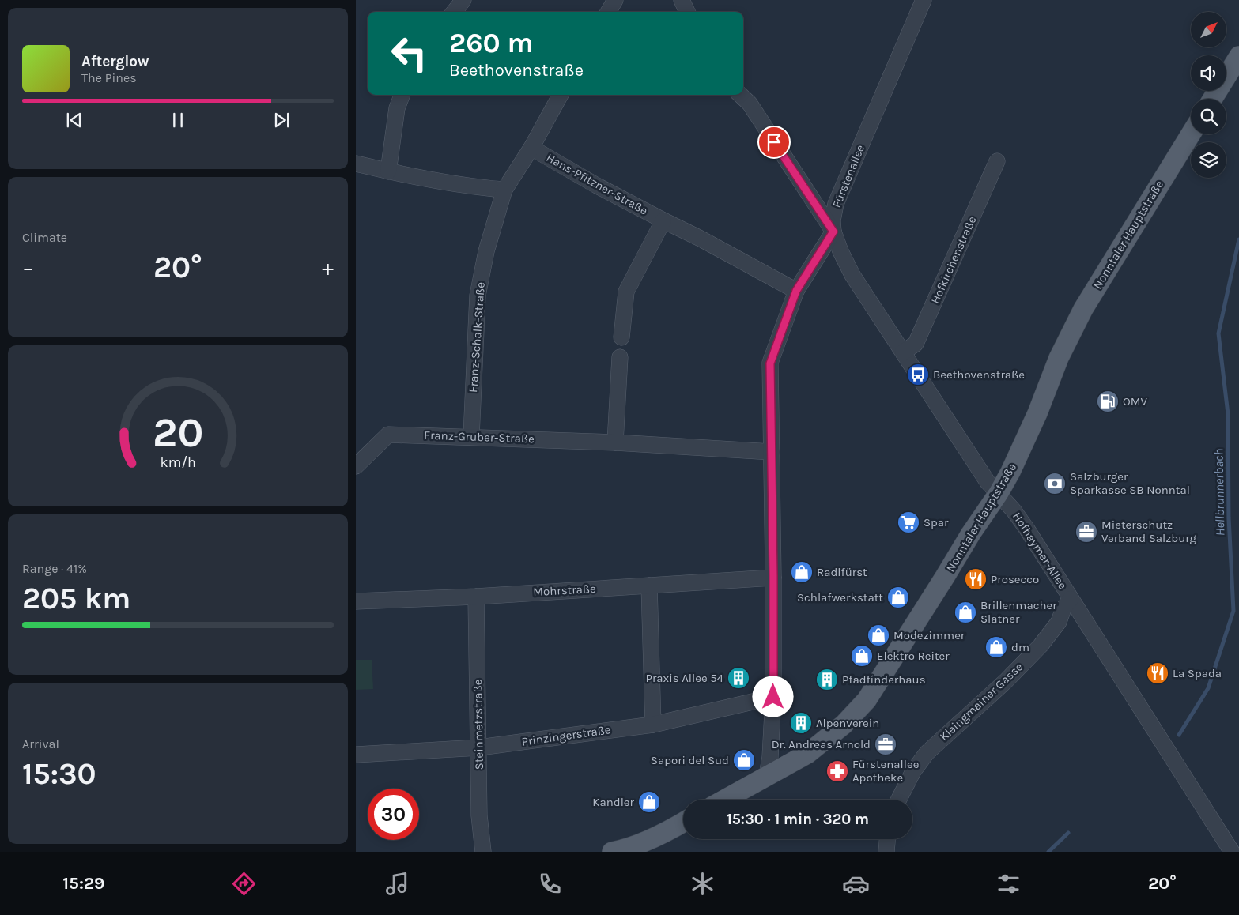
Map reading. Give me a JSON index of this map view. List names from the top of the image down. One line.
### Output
{"streets":{"main road":["Nonntaler Hauptstraße"],"street":["Fürstenallee","Hans-Pfitzner-Straße","Hofkirchenstraße","Franz-Schalk-Straße","Franz-Gruber-Straße","Hofhaymer-Allee","Mohrstraße","Kleingmainer Gasse","Steinmetzstraße","Prinzingerstraße"]},"crossings":[["Fürstenallee","Hans-Pfitzner-Straße"],["Fürstenallee","Nonntaler Hauptstraße"],["Fürstenallee","Franz-Gruber-Straße"],["Fürstenallee","Hofhaymer-Allee"],["Fürstenallee","Mohrstraße"],["Fürstenallee","Prinzingerstraße"],["Hans-Pfitzner-Straße","Franz-Schalk-Straße"],["Nonntaler Hauptstraße","Hofhaymer-Allee"],["Hofkirchenstraße","Hofhaymer-Allee"],["Franz-Schalk-Straße","Franz-Gruber-Straße"],["Hofhaymer-Allee","Kleingmainer Gasse"],["Mohrstraße","Steinmetzstraße"],["Steinmetzstraße","Prinzingerstraße"]],"water":["Hellbrunnerbach"],"places":{"bus stop":["Beethovenstraße"],"fuel station":["OMV"],"bank":["Salzburger Sparkasse SB Nonntal"],"supermarket":["Spar"],"office":["Mieterschutz Verband Salzburg","Dr. Andreas Arnold"],"shop":["Radlfürst","Schlafwerkstatt","Brillenmacher Slatner","Modezimmer","dm","Elektro Reiter","Sapori del Sud","Kandler"],"restaurant":["Prosecco","La Spada"],"building":["Praxis Allee 54","Pfadfinderhaus","Alpenverein"],"pharmacy":["Fürstenallee Apotheke"]},"north":"top right","page":{"turn":["260 m","Beethovenstraße"],"song":["Afterglow","The Pines"],"tile":["Climate",["Range · 41%","205 km"],["Arrival","15:30"]],"heat":["−","20°","+"],"limit":"30","trip":"15:30 · 1 min · 320 m","tabs":["15:29","20°"],"gauge":["20","km/h"]}}
